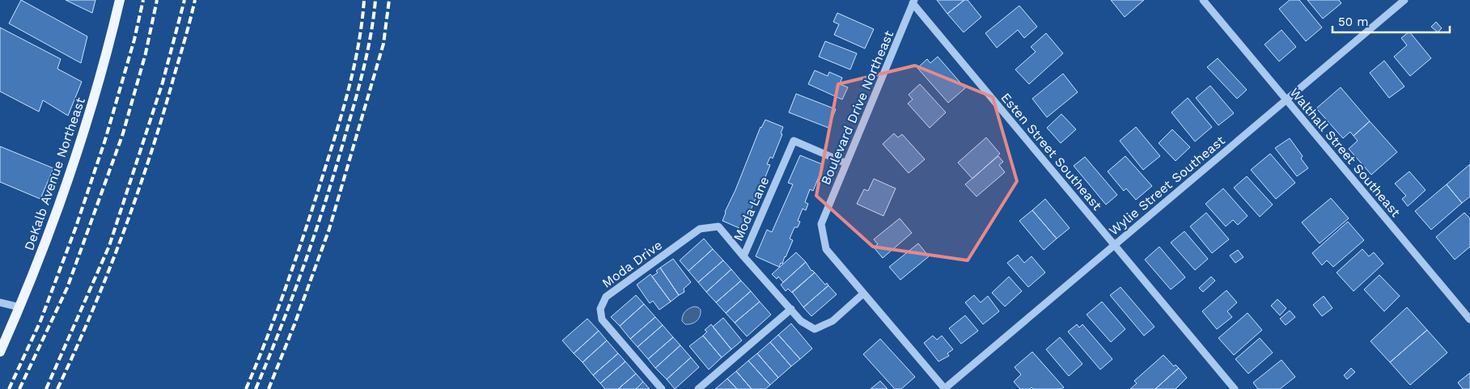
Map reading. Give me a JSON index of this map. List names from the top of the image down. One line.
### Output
{"streets":{"main road":["DeKalb Avenue Northeast"],"street":["Boulevard Drive Northeast","Esten Street Southeast","Walthall Street Southeast","Wylie Street Southeast","Moda Lane","Moda Drive"]},"crossings":[["Boulevard Drive Northeast","Esten Street Southeast"],["Boulevard Drive Northeast","Moda Lane"],["Esten Street Southeast","Wylie Street Southeast"],["Walthall Street Southeast","Wylie Street Southeast"],["Moda Lane","Moda Drive"]],"scale_bar":"50 m"}
